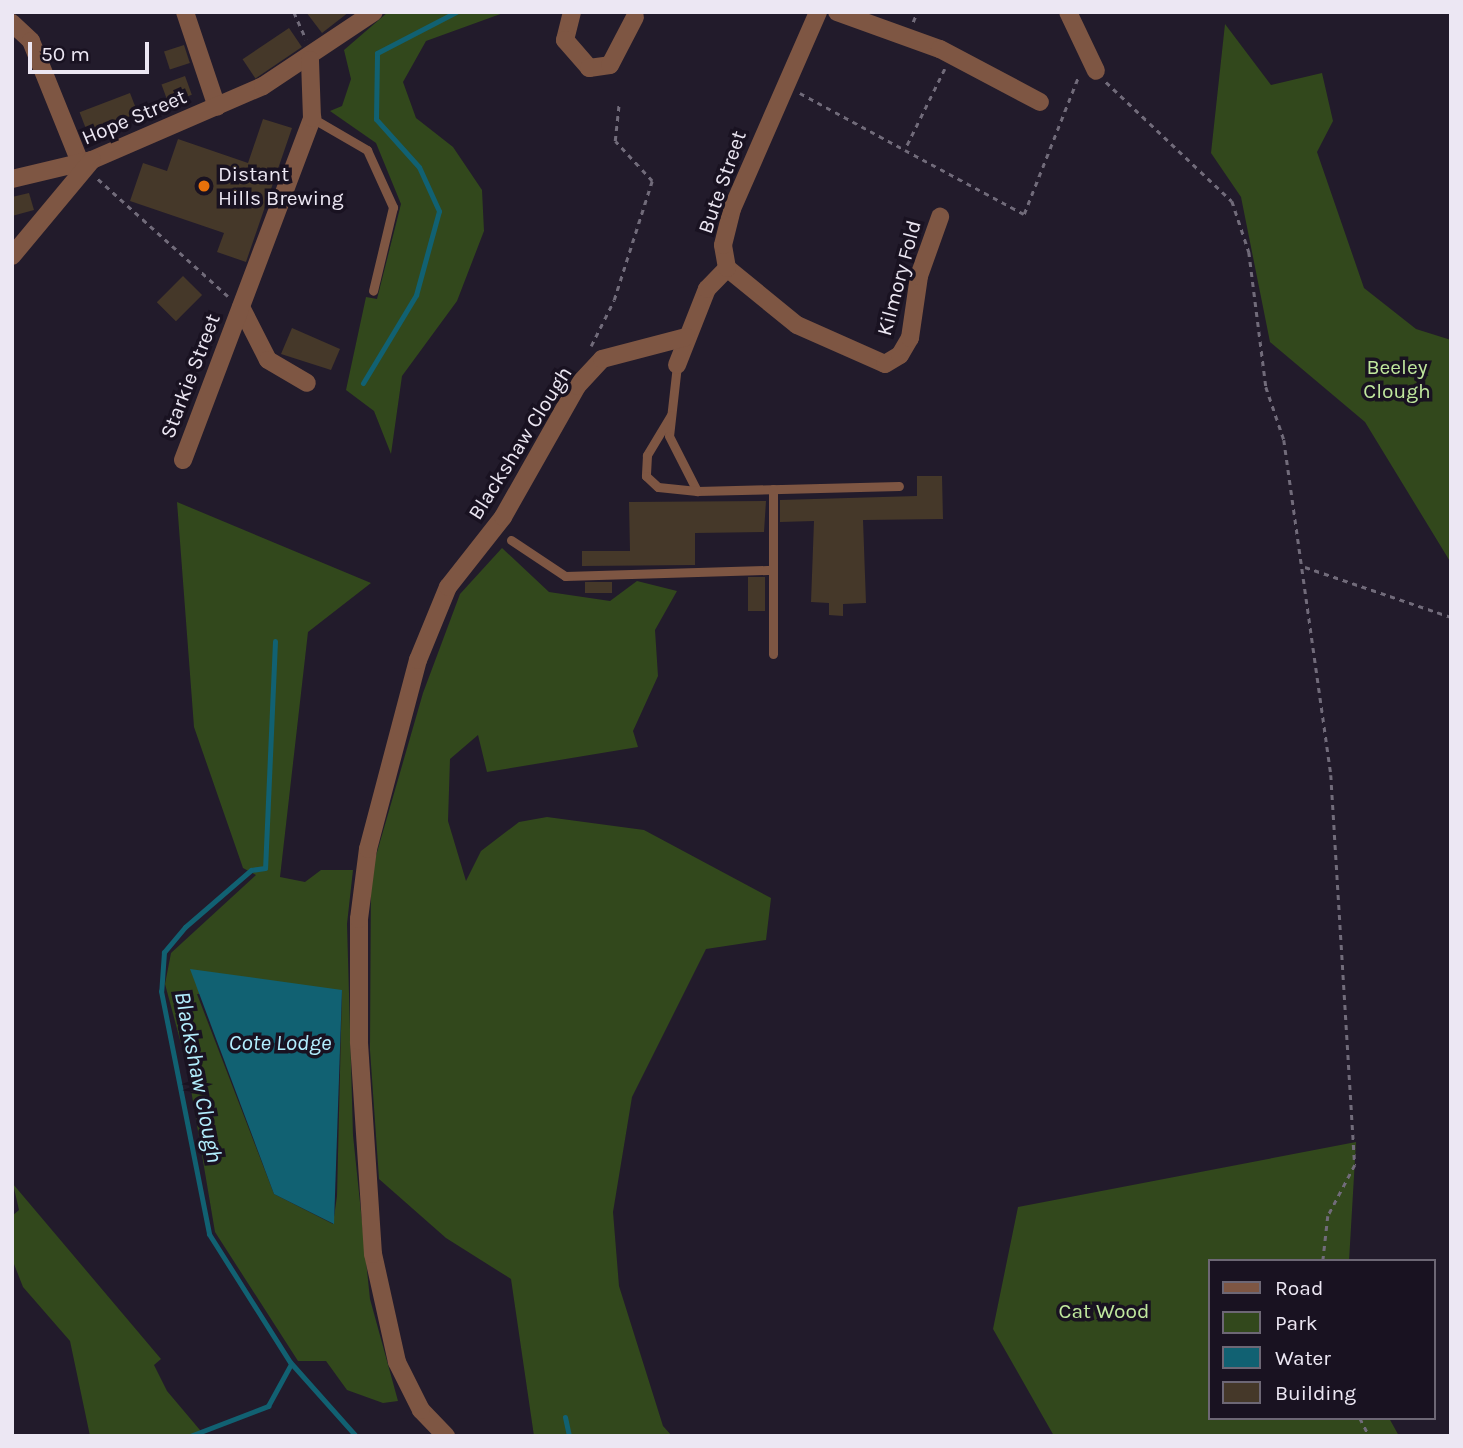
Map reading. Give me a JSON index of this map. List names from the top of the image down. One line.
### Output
{"streets":{"street":["Hope Street","Bute Street","Kilmory Fold","Starkie Street","Blackshaw Clough"]},"crossings":[["Bute Street","Kilmory Fold"]],"water":["Cote Lodge","Blackshaw Clough"],"parks":["Beeley Clough","Cat Wood"],"places":["Distant Hills Brewing"],"legend":["Road","Park","Water","Building"],"scale_bar":"50 m"}
